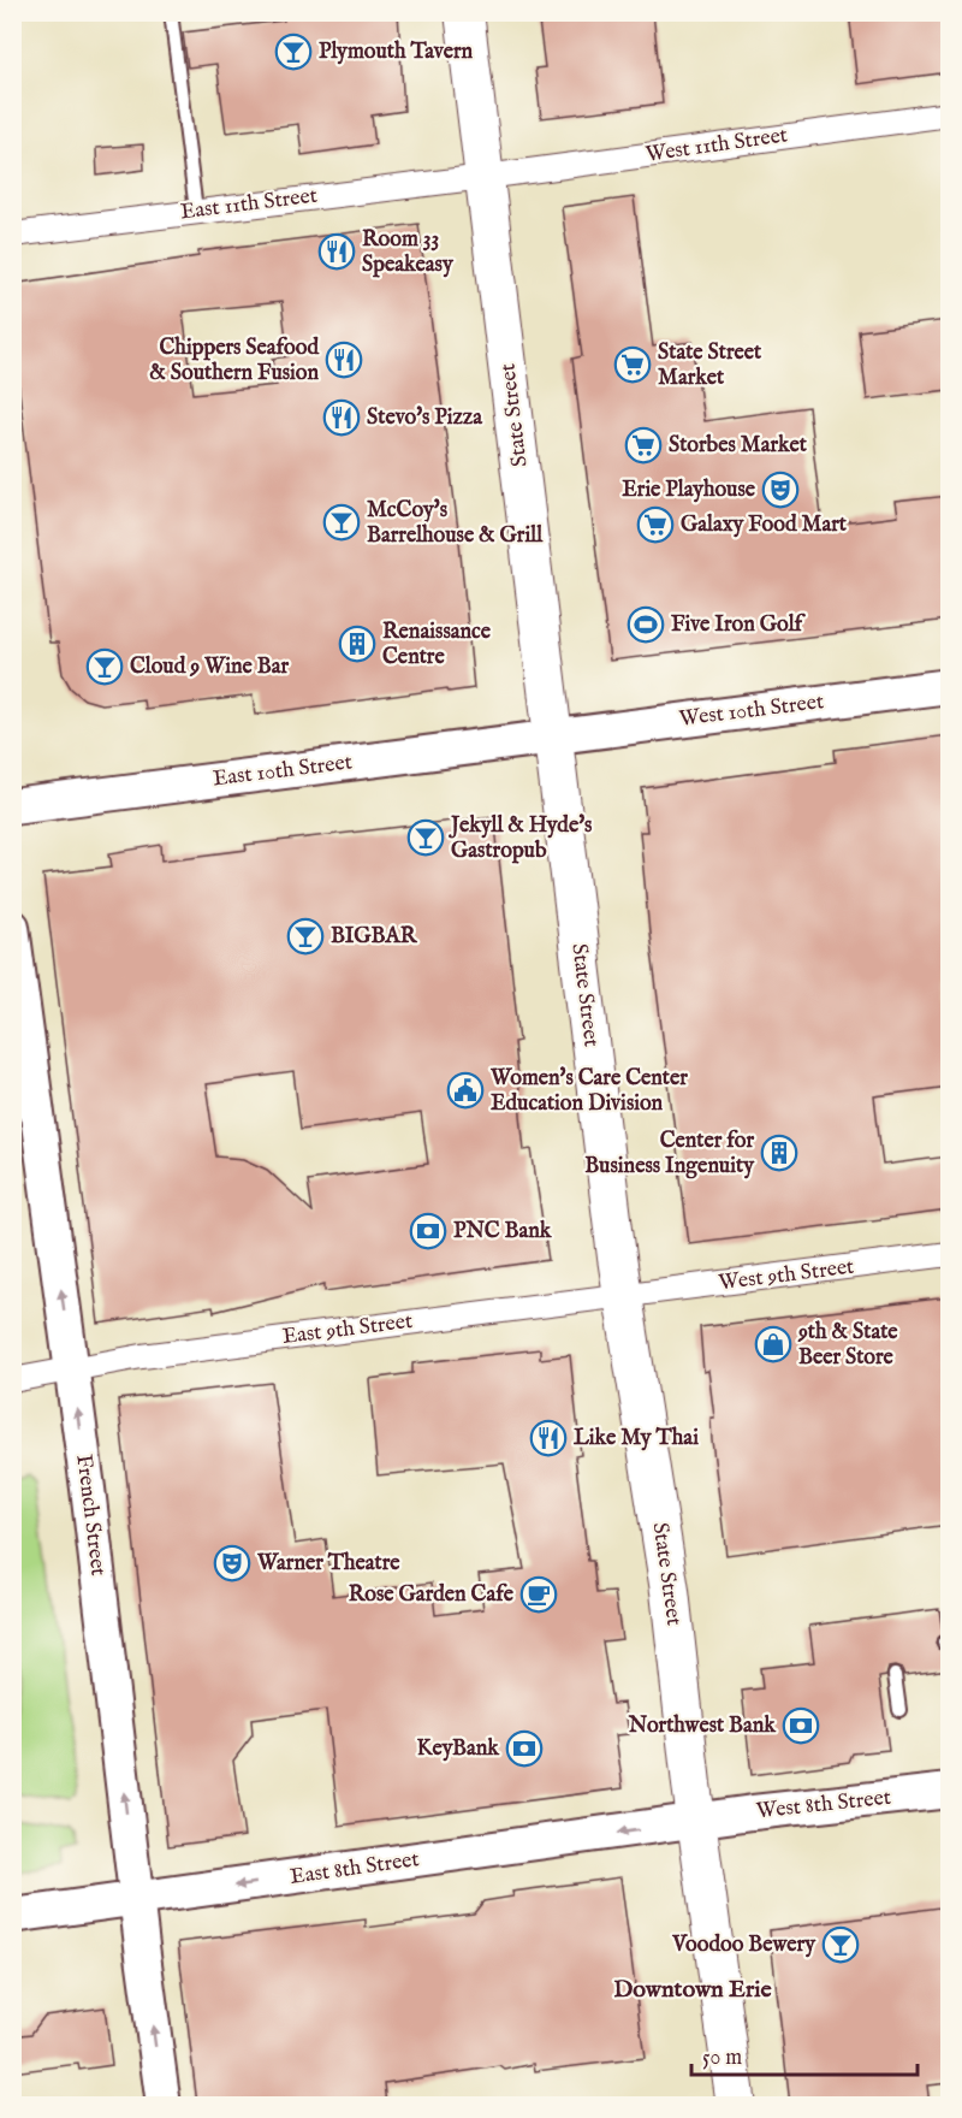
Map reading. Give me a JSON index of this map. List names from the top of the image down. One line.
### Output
{"streets":{"main road":["State Street"],"street":["West 11th Street","East 11th Street","West 10th Street","East 10th Street","West 9th Street","East 9th Street","French Street","West 8th Street","East 8th Street"]},"crossings":[["West 11th Street","East 11th Street"],["West 11th Street","State Street"],["East 11th Street","State Street"],["State Street","West 10th Street"],["State Street","East 10th Street"],["State Street","West 9th Street"],["State Street","East 9th Street"],["State Street","West 8th Street"],["State Street","East 8th Street"],["West 10th Street","East 10th Street"],["West 9th Street","East 9th Street"],["East 9th Street","French Street"],["French Street","East 8th Street"],["West 8th Street","East 8th Street"]],"one_way":["French Street","East 8th Street"],"districts":["Downtown Erie"],"places":{"bar":["Plymouth Tavern","McCoy's Barrelhouse & Grill","Cloud 9 Wine Bar","Jekyll & Hyde's Gastropub","BIGBAR","Voodoo Bewery"],"restaurant":["Room 33 Speakeasy","Chippers Seafood & Southern Fusion","Stevo's Pizza","Like My Thai"],"supermarket":["State Street Market","Storbes Market","Galaxy Food Mart"],"theatre":["Erie Playhouse","Warner Theatre"],"sports":["Five Iron Golf"],"building":["Renaissance Centre","Center for Business Ingenuity"],"public building":["Women's Care Center Education Division"],"bank":["PNC Bank","Northwest Bank","KeyBank"],"shop":["9th & State Beer Store"],"cafe":["Rose Garden Cafe"]},"scale_bar":"50 m"}
